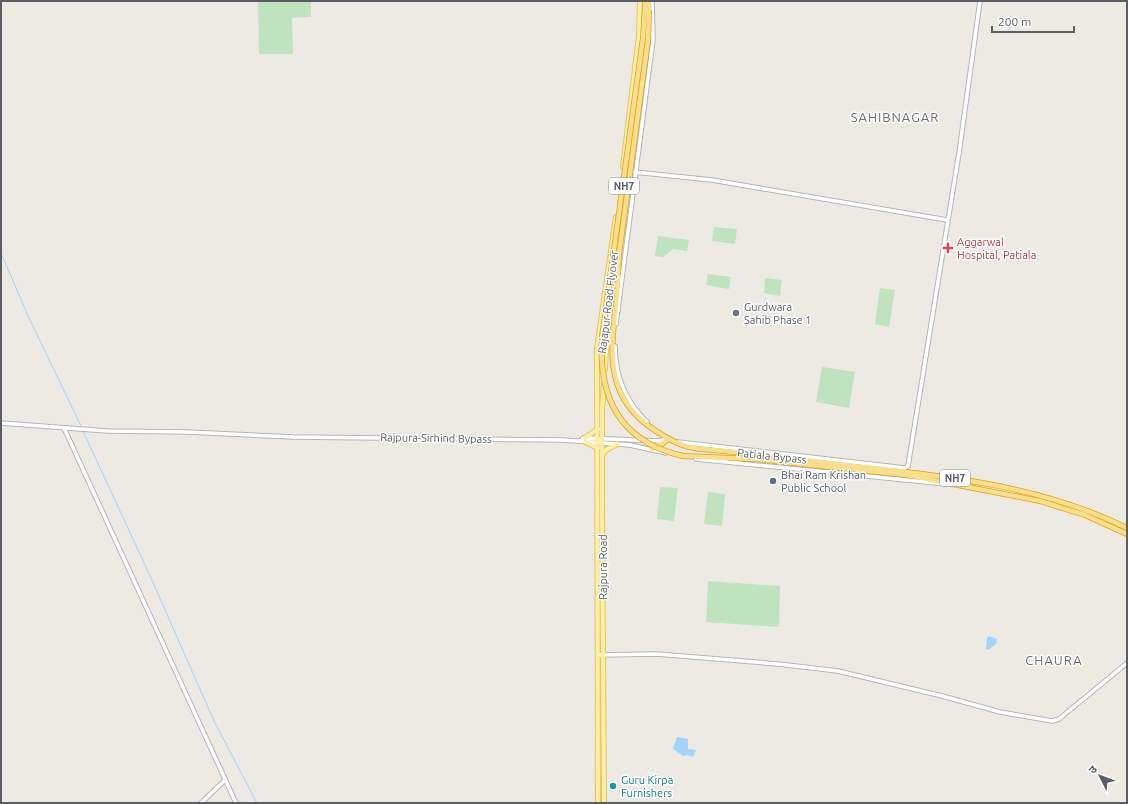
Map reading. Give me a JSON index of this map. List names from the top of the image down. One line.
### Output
{"streets":{"highway":["NH7","Rajapur Road Flyover","Patiala Bypass","Rajpura Road"],"street":["Rajpura-Sirhind Bypass"]},"crossings":[["NH7","Rajapur Road Flyover"],["Rajapur Road Flyover","Patiala Bypass"],["Rajapur Road Flyover","Rajpura Road"],["Rajpura-Sirhind Bypass","Rajpura Road"],["Patiala Bypass","Rajpura Road"]],"districts":["SAHIBNAGAR","CHAURA"],"places":{"health":["Aggarwal Hospital, Patiala"],"other":["Gurdwara Sahib Phase 1","Bhai Ram Krishan Public School","Guru Kirpa Furnishers"]},"scale_bar":"200 m","north":"top left"}
